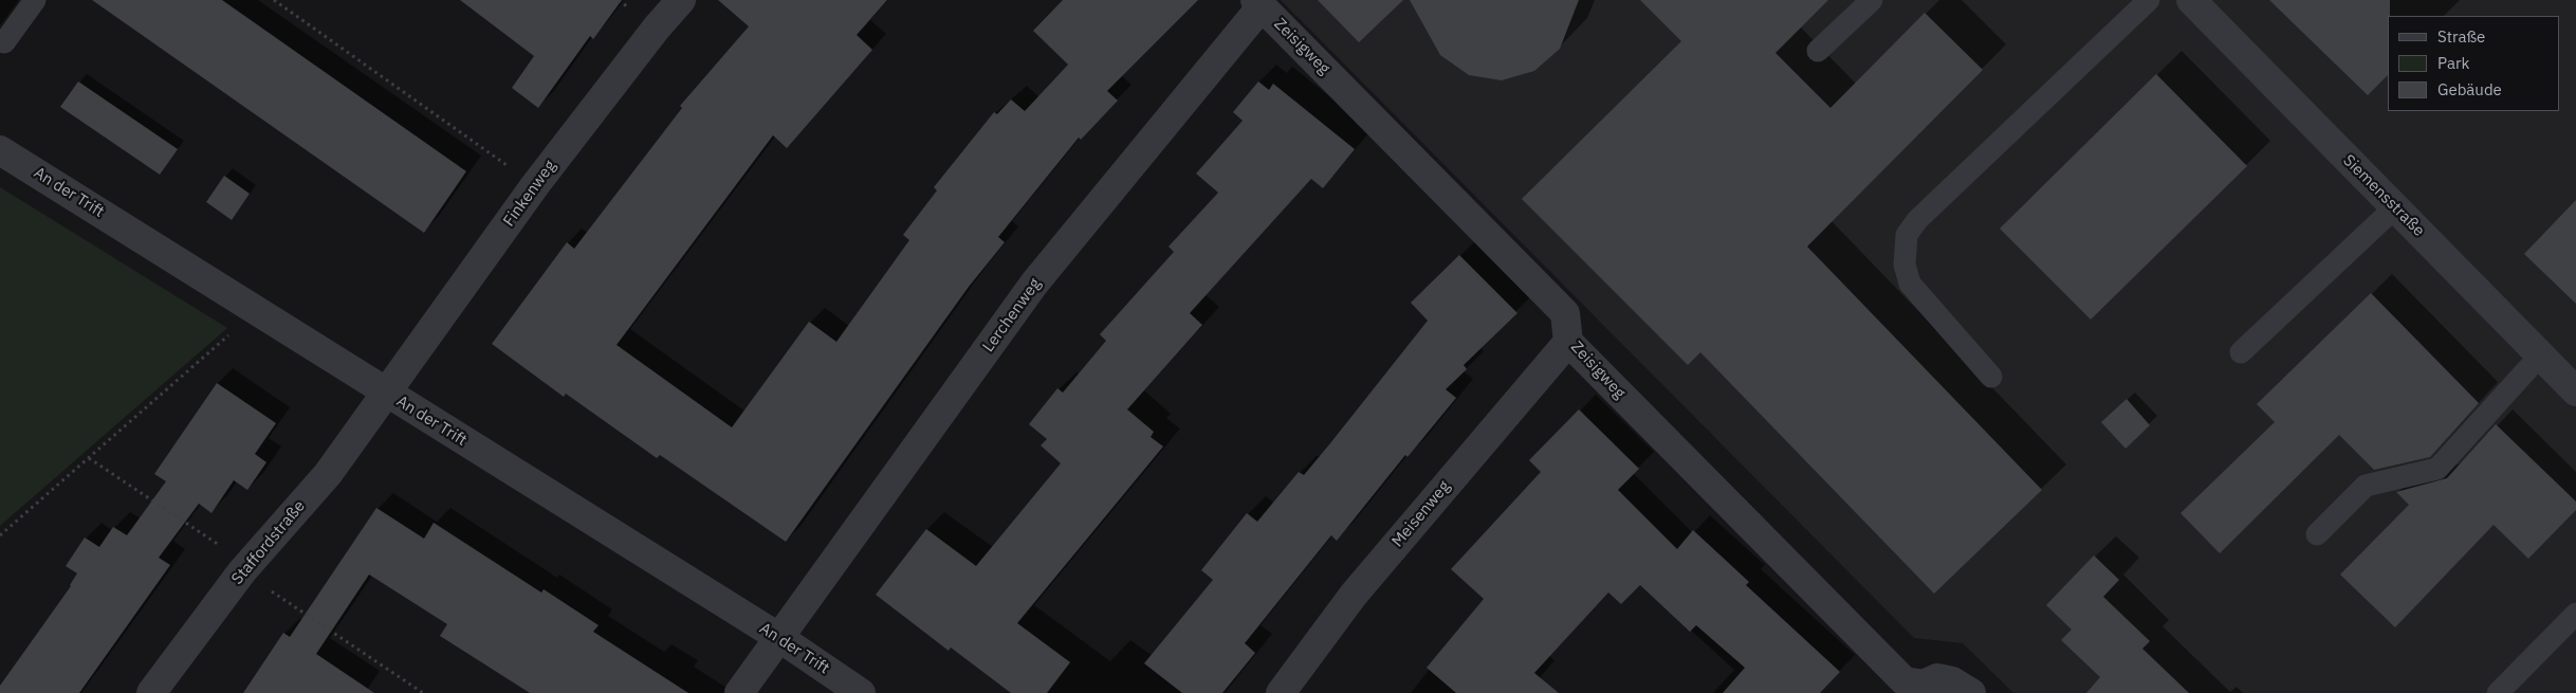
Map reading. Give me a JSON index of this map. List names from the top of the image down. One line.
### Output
{"streets":{"street":["Zeisigweg","An der Trift","Finkenweg","Siemensstraße","Lerchenweg","Meisenweg","Staffordstraße"]},"crossings":[["Zeisigweg","Lerchenweg"],["Zeisigweg","Meisenweg"],["An der Trift","Finkenweg"],["An der Trift","Lerchenweg"],["An der Trift","Staffordstraße"],["Finkenweg","Staffordstraße"]],"legend":["Straße","Park","Gebäude"]}
